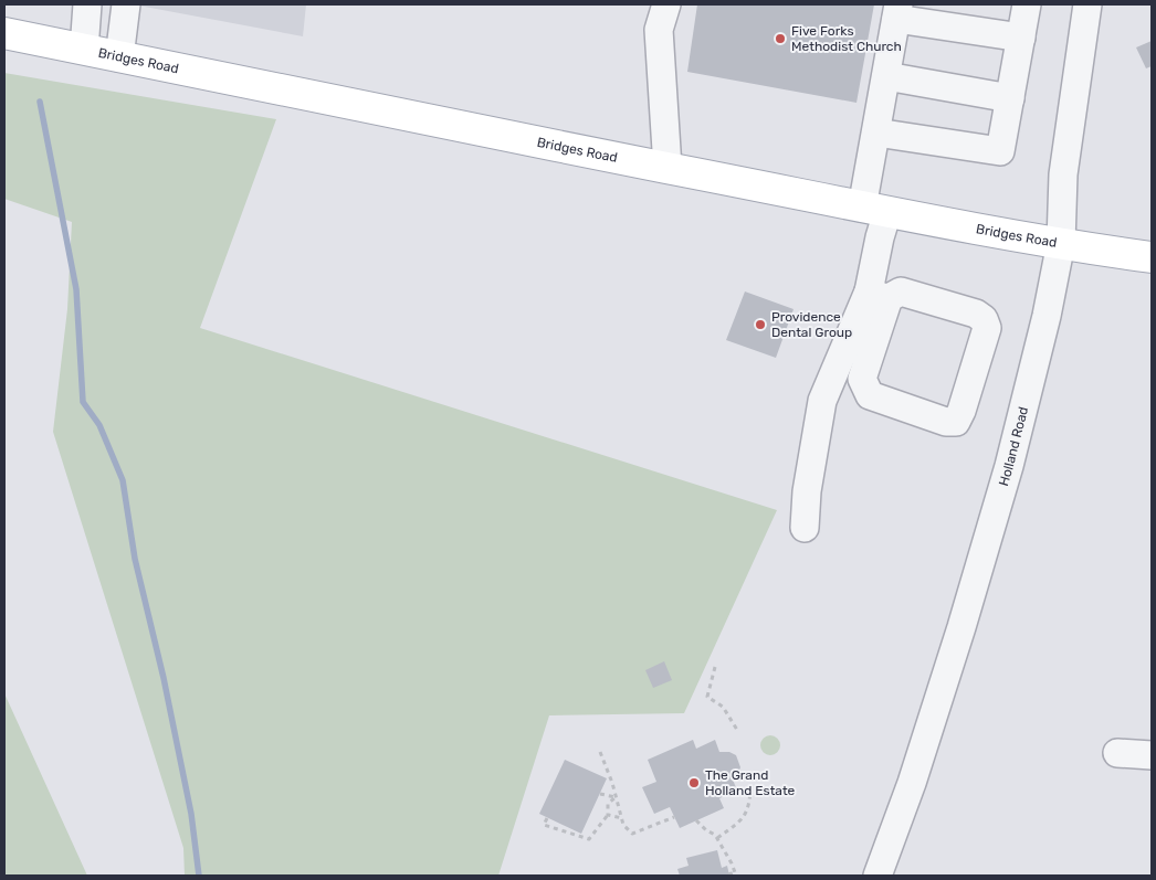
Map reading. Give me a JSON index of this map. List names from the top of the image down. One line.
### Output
{"streets":{"main road":["Bridges Road"],"street":["Holland Road"]},"crossings":[["Bridges Road","Holland Road"]],"places":["Five Forks Methodist Church","Providence Dental Group","The Grand Holland Estate"]}
